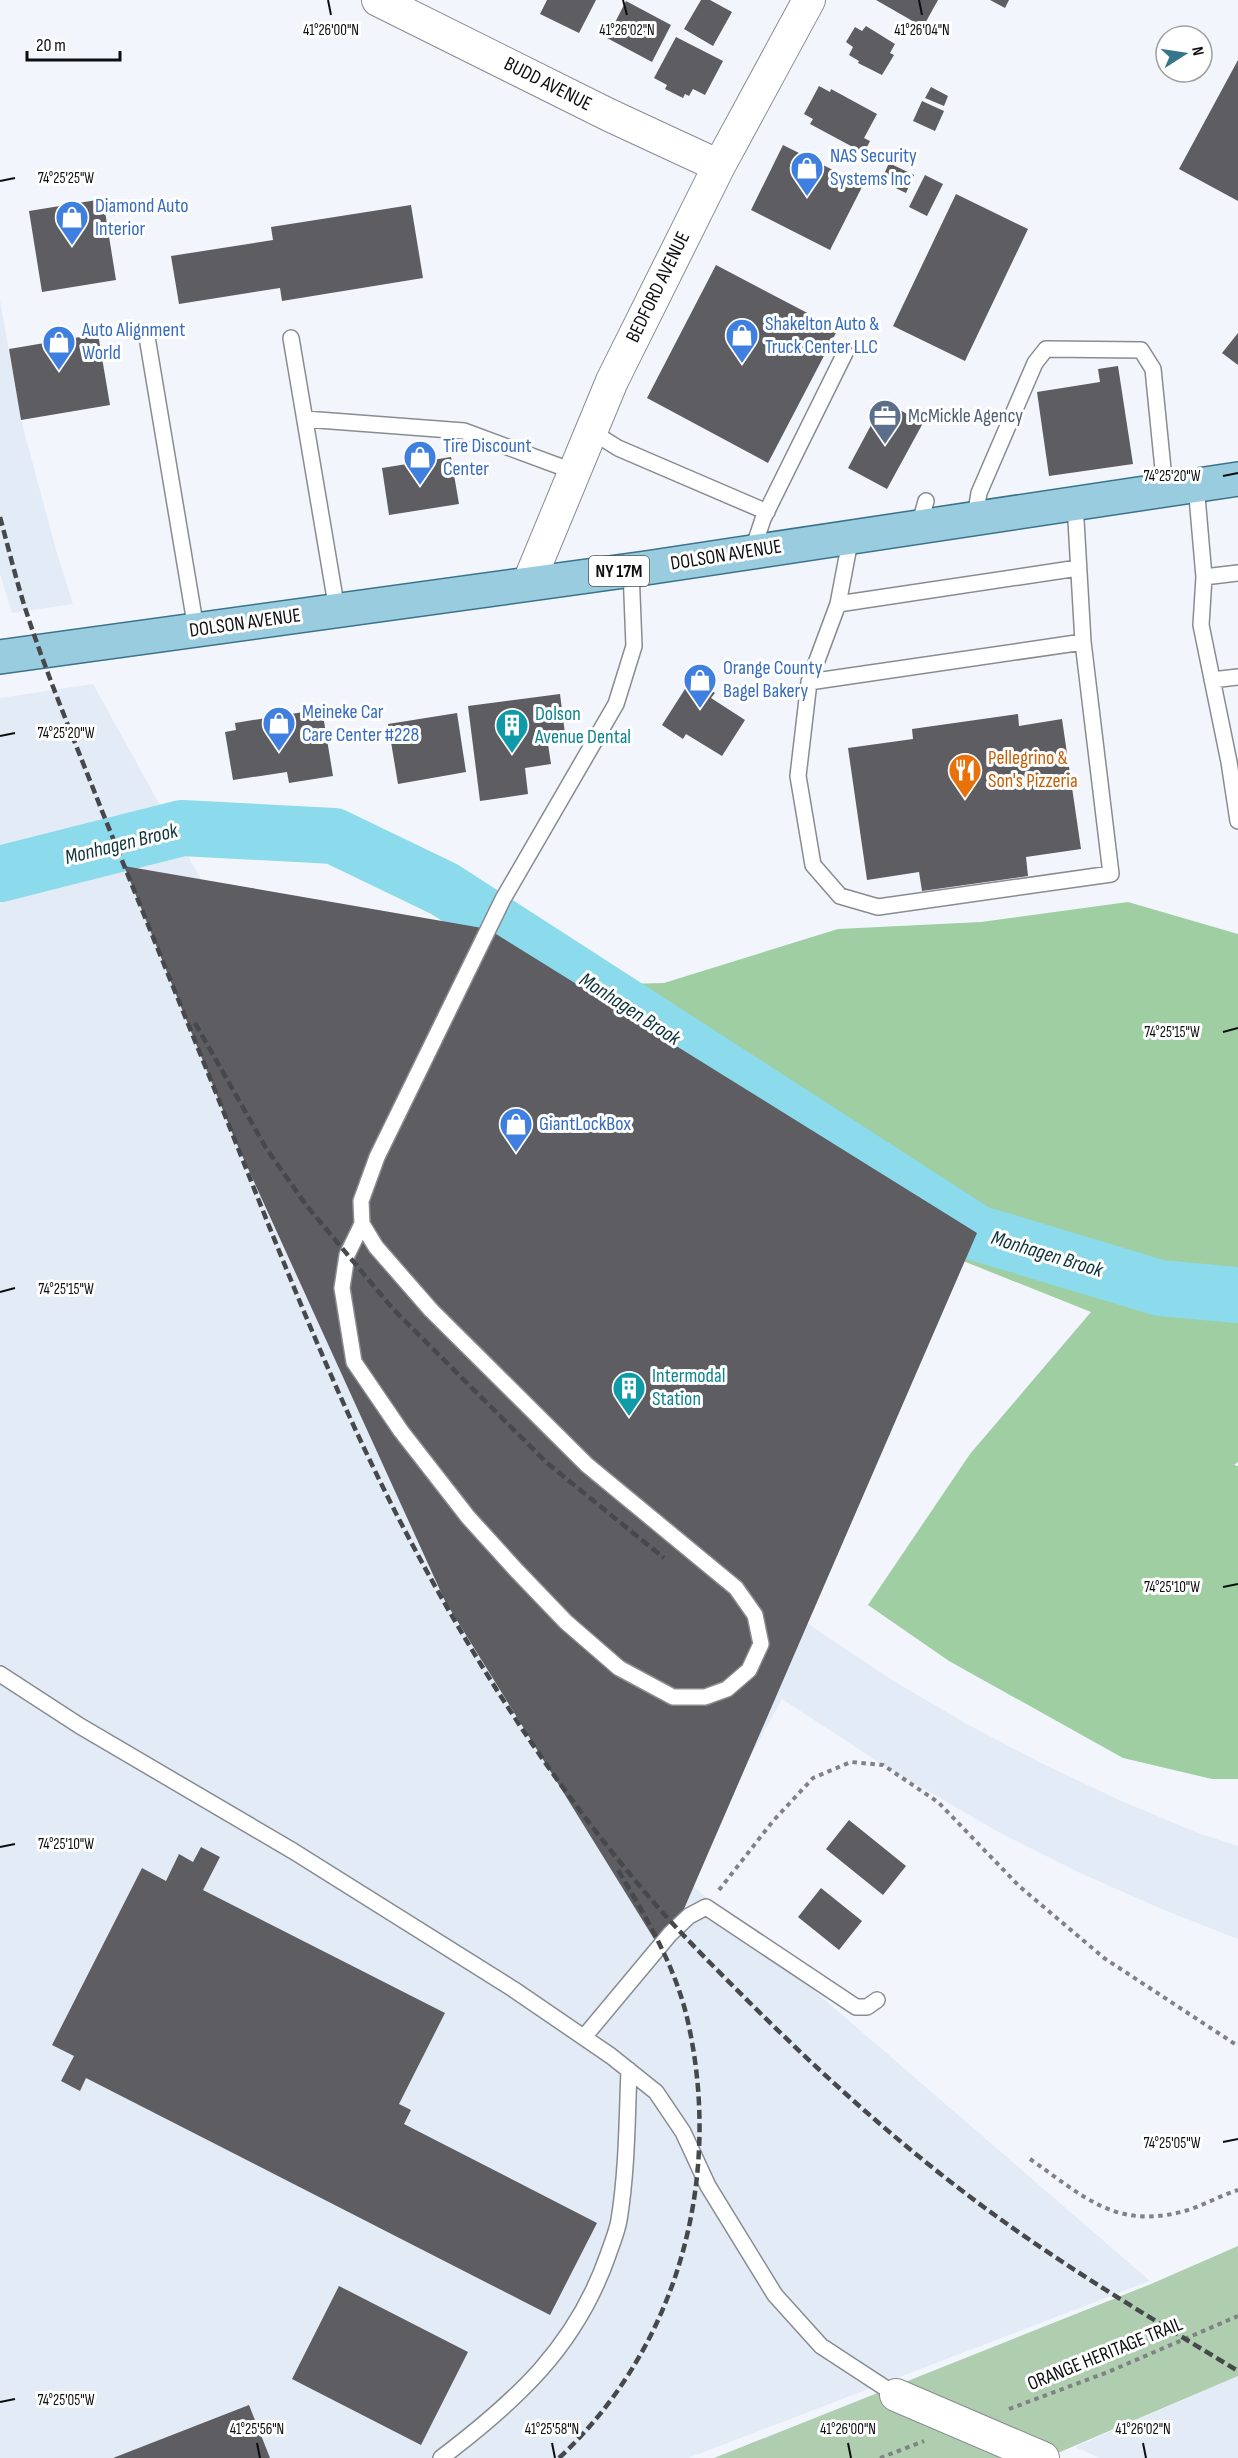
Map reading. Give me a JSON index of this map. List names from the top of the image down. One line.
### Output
{"streets":{"main road":["DOLSON AVENUE","NY 17M"],"street":["BUDD AVENUE","BEDFORD AVENUE"],"path":["ORANGE HERITAGE TRAIL"]},"crossings":[["BUDD AVENUE","BEDFORD AVENUE"],["BEDFORD AVENUE","DOLSON AVENUE"]],"water":["Monhagen Brook"],"places":{"shop":["NAS Security Systems Inc","Diamond Auto Interior","Shakelton Auto & Truck Center LLC","Auto Alignment World","Tire Discount Center","Orange County Bagel Bakery","Meineke Car Care Center #228","GiantLockBox"],"office":["McMickle Agency"],"building":["Dolson Avenue Dental","Intermodal Station"],"restaurant":["Pellegrino & Son's Pizzeria"]},"scale_bar":"20 m","north":"right","coordinates":["41°26'00\"N","41°26'02\"N","41°26'04\"N","74°25'25\"W","74°25'20\"W","74°25'15\"W","74°25'10\"W","74°25'05\"W","41°25'56\"N","41°25'58\"N"]}
